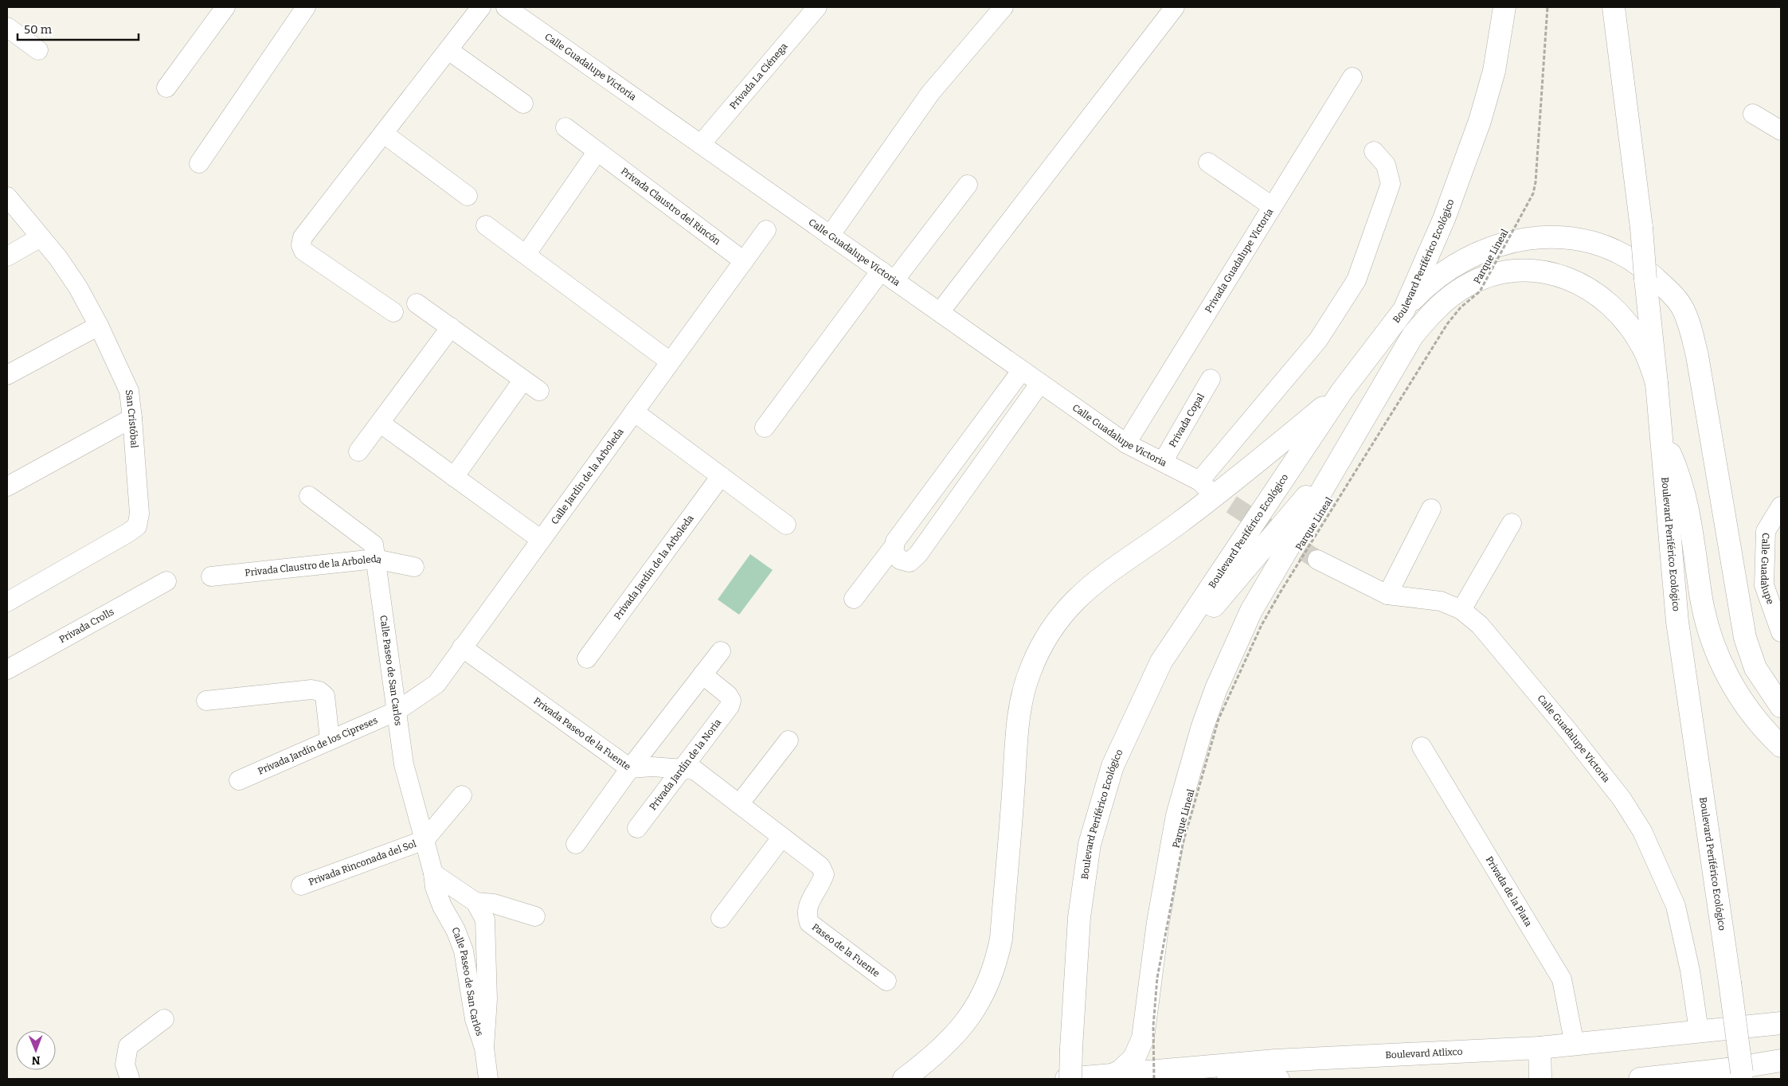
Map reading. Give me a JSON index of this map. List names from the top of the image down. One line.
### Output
{"streets":{"main road":["Boulevard Periférico Ecológico","Boulevard Atlixco"],"street":["Calle Guadalupe Victoria","Privada La Ciénega","Privada Claustro del Rincón","Privada Guadalupe Victoria","San Cristóbal","Privada Copal","Calle Jardín de la Arboleda","Privada Claustro de la Arboleda","Privada Jardín de la Arboleda","Calle Guadalupe","Privada Crolls","Calle Paseo de San Carlos","Privada Paseo de la Fuente","Privada Jardín de los Cipreses","Privada Jardín de la Noria","Privada Rinconada del Sol","Privada de la Plata","Paseo de la Fuente"],"path":["Parque Lineal"]},"crossings":[["Calle Guadalupe Victoria","Privada La Ciénega"],["Calle Guadalupe Victoria","Privada Guadalupe Victoria"],["Calle Guadalupe Victoria","Privada Copal"],["Calle Guadalupe Victoria","Boulevard Atlixco"],["Privada Claustro del Rincón","Calle Jardín de la Arboleda"],["Calle Jardín de la Arboleda","Calle Paseo de San Carlos"],["Calle Jardín de la Arboleda","Privada Paseo de la Fuente"],["Calle Jardín de la Arboleda","Privada Jardín de los Cipreses"],["Privada Claustro de la Arboleda","Calle Paseo de San Carlos"],["Calle Paseo de San Carlos","Privada Jardín de los Cipreses"],["Calle Paseo de San Carlos","Privada Rinconada del Sol"],["Privada Paseo de la Fuente","Privada Jardín de la Noria"],["Privada Paseo de la Fuente","Paseo de la Fuente"],["Privada de la Plata","Boulevard Atlixco"]],"scale_bar":"50 m","north":"bottom"}
